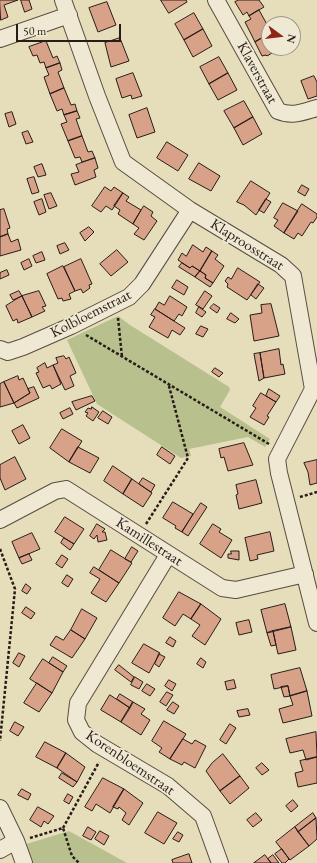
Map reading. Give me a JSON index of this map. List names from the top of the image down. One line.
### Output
{"streets":{"street":["Klaverstraat","Klaproosstraat","Kolbloemstraat","Kamillestraat","Korenbloemstraat"]},"crossings":[["Klaproosstraat","Kolbloemstraat"],["Klaproosstraat","Kamillestraat"],["Kamillestraat","Korenbloemstraat"]],"scale_bar":"50 m","north":"right"}
